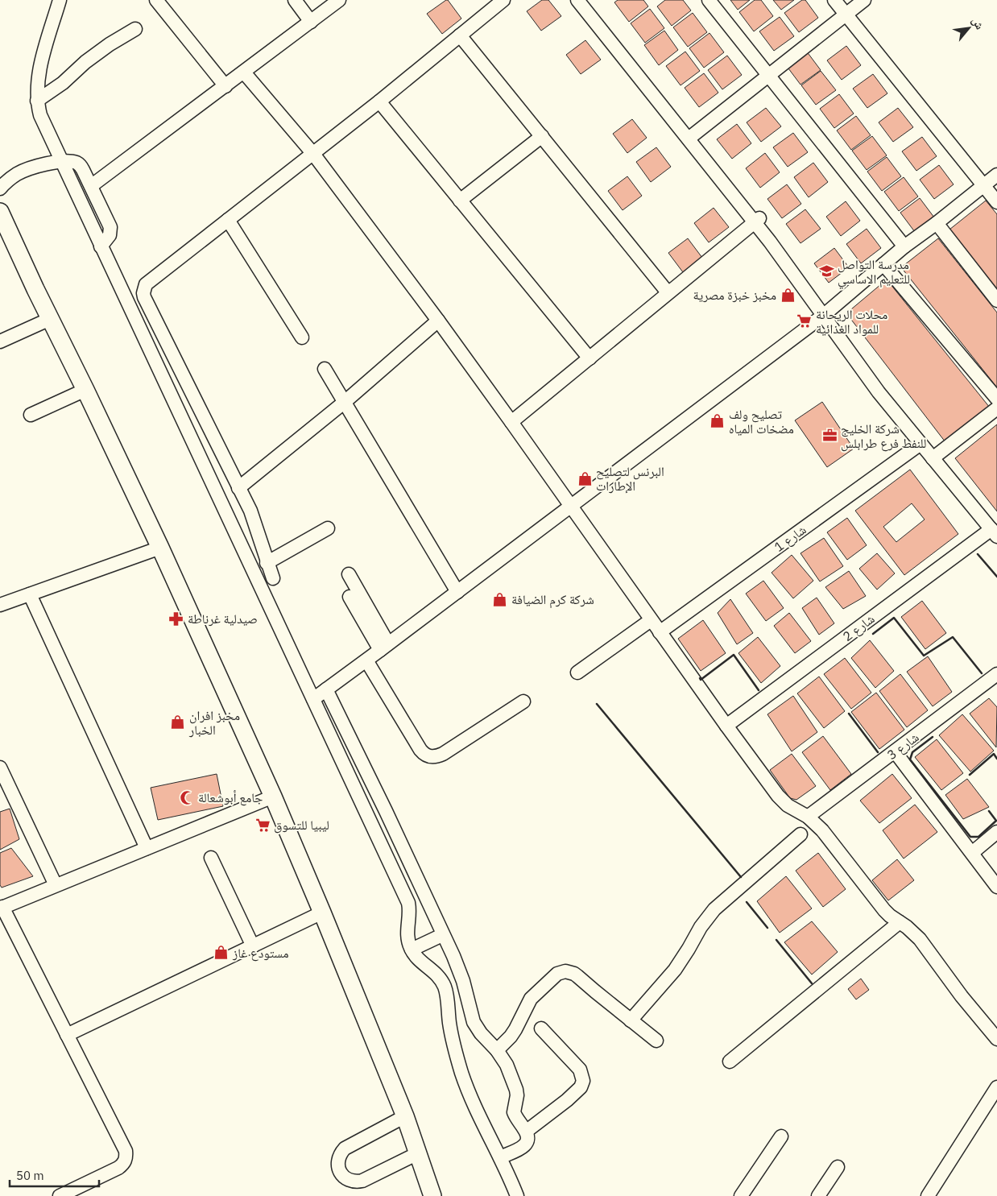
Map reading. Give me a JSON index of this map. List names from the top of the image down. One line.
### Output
{"streets":{"street":["شارع 1","شارع 2","شارع 3"]},"places":{"school or university":["مدرسة التواصل للتعليم الاساسي"],"shop":["مخبز خبزة مصرية","تصليح ولف مضخات المياه","البرنس لتصليح الإطارات","شركة كرم الضيافة","مخبز افران الخبار","مستودع غاز"],"supermarket":["محلات الريحانة للمواد الغذائية","ليبيا للتسوق"],"office":["شركة الخليج للنفط فرع طرابلس"],"pharmacy":["صيدلية غرناطة"],"mosque":["جامع أبوشعالة"]},"scale_bar":"50 m","north":"top right"}
